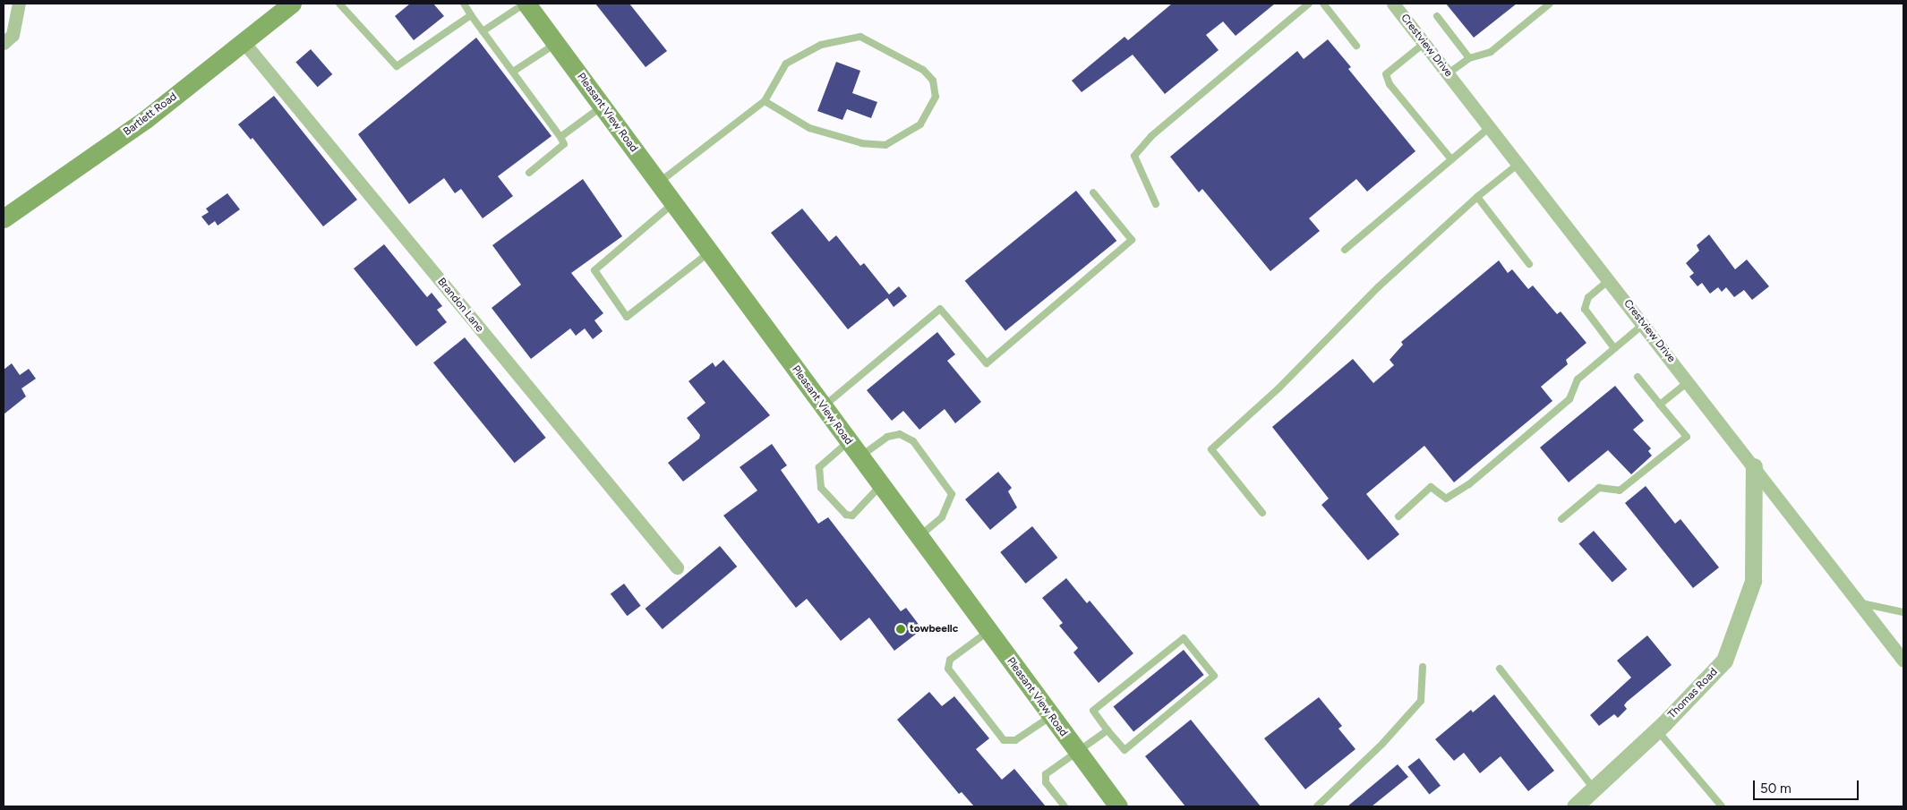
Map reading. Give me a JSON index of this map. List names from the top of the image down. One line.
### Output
{"streets":{"main road":["Pleasant View Road","Bartlett Road"],"street":["Crestview Drive","Brandon Lane","Thomas Road"]},"crossings":[["Crestview Drive","Thomas Road"],["Bartlett Road","Brandon Lane"]],"places":["towbeellc"],"scale_bar":"50 m"}
